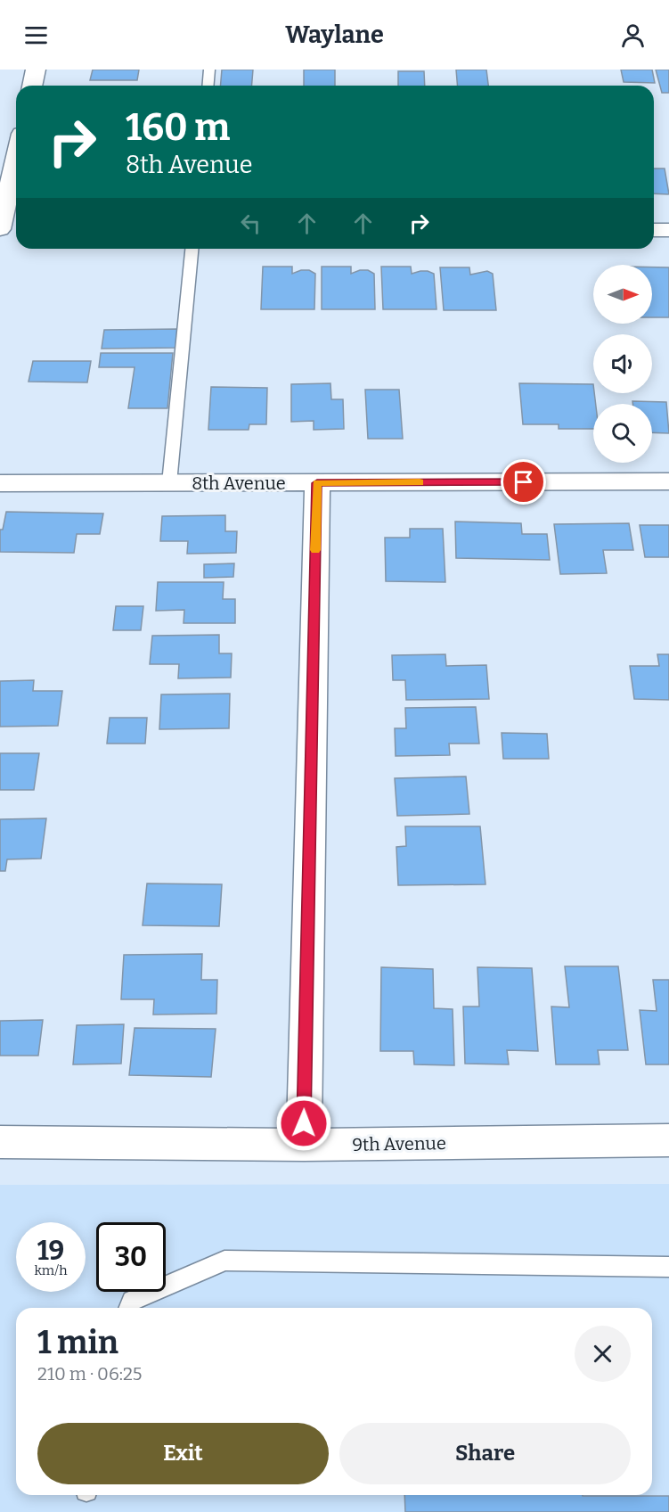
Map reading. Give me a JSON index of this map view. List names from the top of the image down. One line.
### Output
{"streets":{"street":["8th Avenue","9th Avenue"]},"north":"right","page":{"header":"Waylane","turn":["160 m","8th Avenue"],"speed":"19 km/h","limit":"30","heading":["1 min","210 m · 06:25"],"buttons":["Exit","Share"]}}
